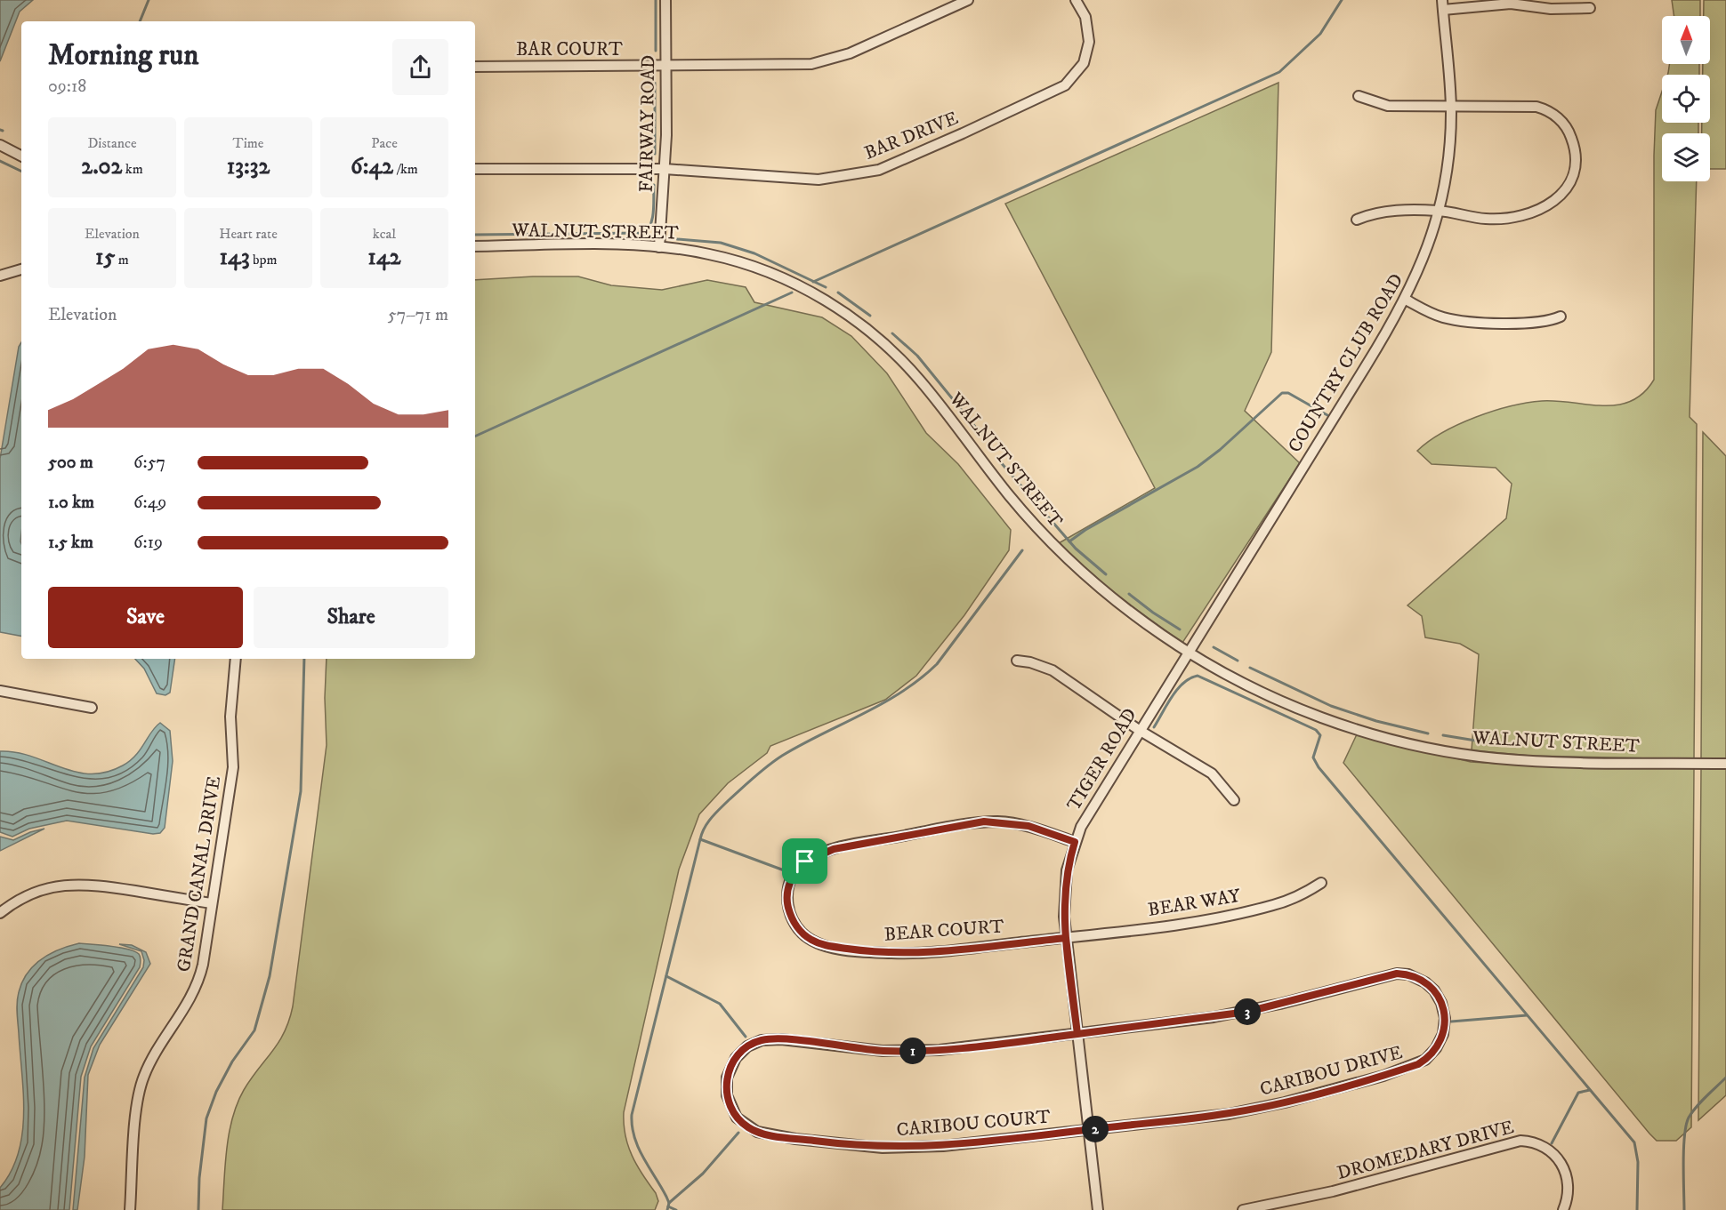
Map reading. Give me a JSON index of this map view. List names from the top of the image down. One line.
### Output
{"streets":{"street":["BAR COURT","FAIRWAY ROAD","BAR DRIVE","WALNUT STREET","COUNTRY CLUB ROAD","TIGER ROAD","GRAND CANAL DRIVE","BEAR WAY","BEAR COURT","CARIBOU DRIVE","CARIBOU COURT","DROMEDARY DRIVE"]},"crossings":[["BAR COURT","FAIRWAY ROAD"],["FAIRWAY ROAD","BAR DRIVE"],["FAIRWAY ROAD","WALNUT STREET"],["WALNUT STREET","COUNTRY CLUB ROAD"],["WALNUT STREET","TIGER ROAD"],["COUNTRY CLUB ROAD","TIGER ROAD"],["TIGER ROAD","BEAR WAY"],["TIGER ROAD","BEAR COURT"],["TIGER ROAD","CARIBOU DRIVE"],["TIGER ROAD","CARIBOU COURT"],["BEAR WAY","BEAR COURT"],["CARIBOU DRIVE","CARIBOU COURT"]],"north":"top","page":{"heading":["Morning run","09:18"],"stats":[["Distance","2.02 km"],["Time","13:32"],["Pace","6:42 /km"],["Elevation","15 m"],["Heart rate","143 bpm"],["kcal","142"]],"chart":["Elevation","57–71 m"],"list":[{"name":"500 m","note":"6:57"},{"name":"1.0 km","note":"6:49"},{"name":"1.5 km","note":"6:19"}],"buttons":["Save","Share"],"pins":["3","1","2"]}}
